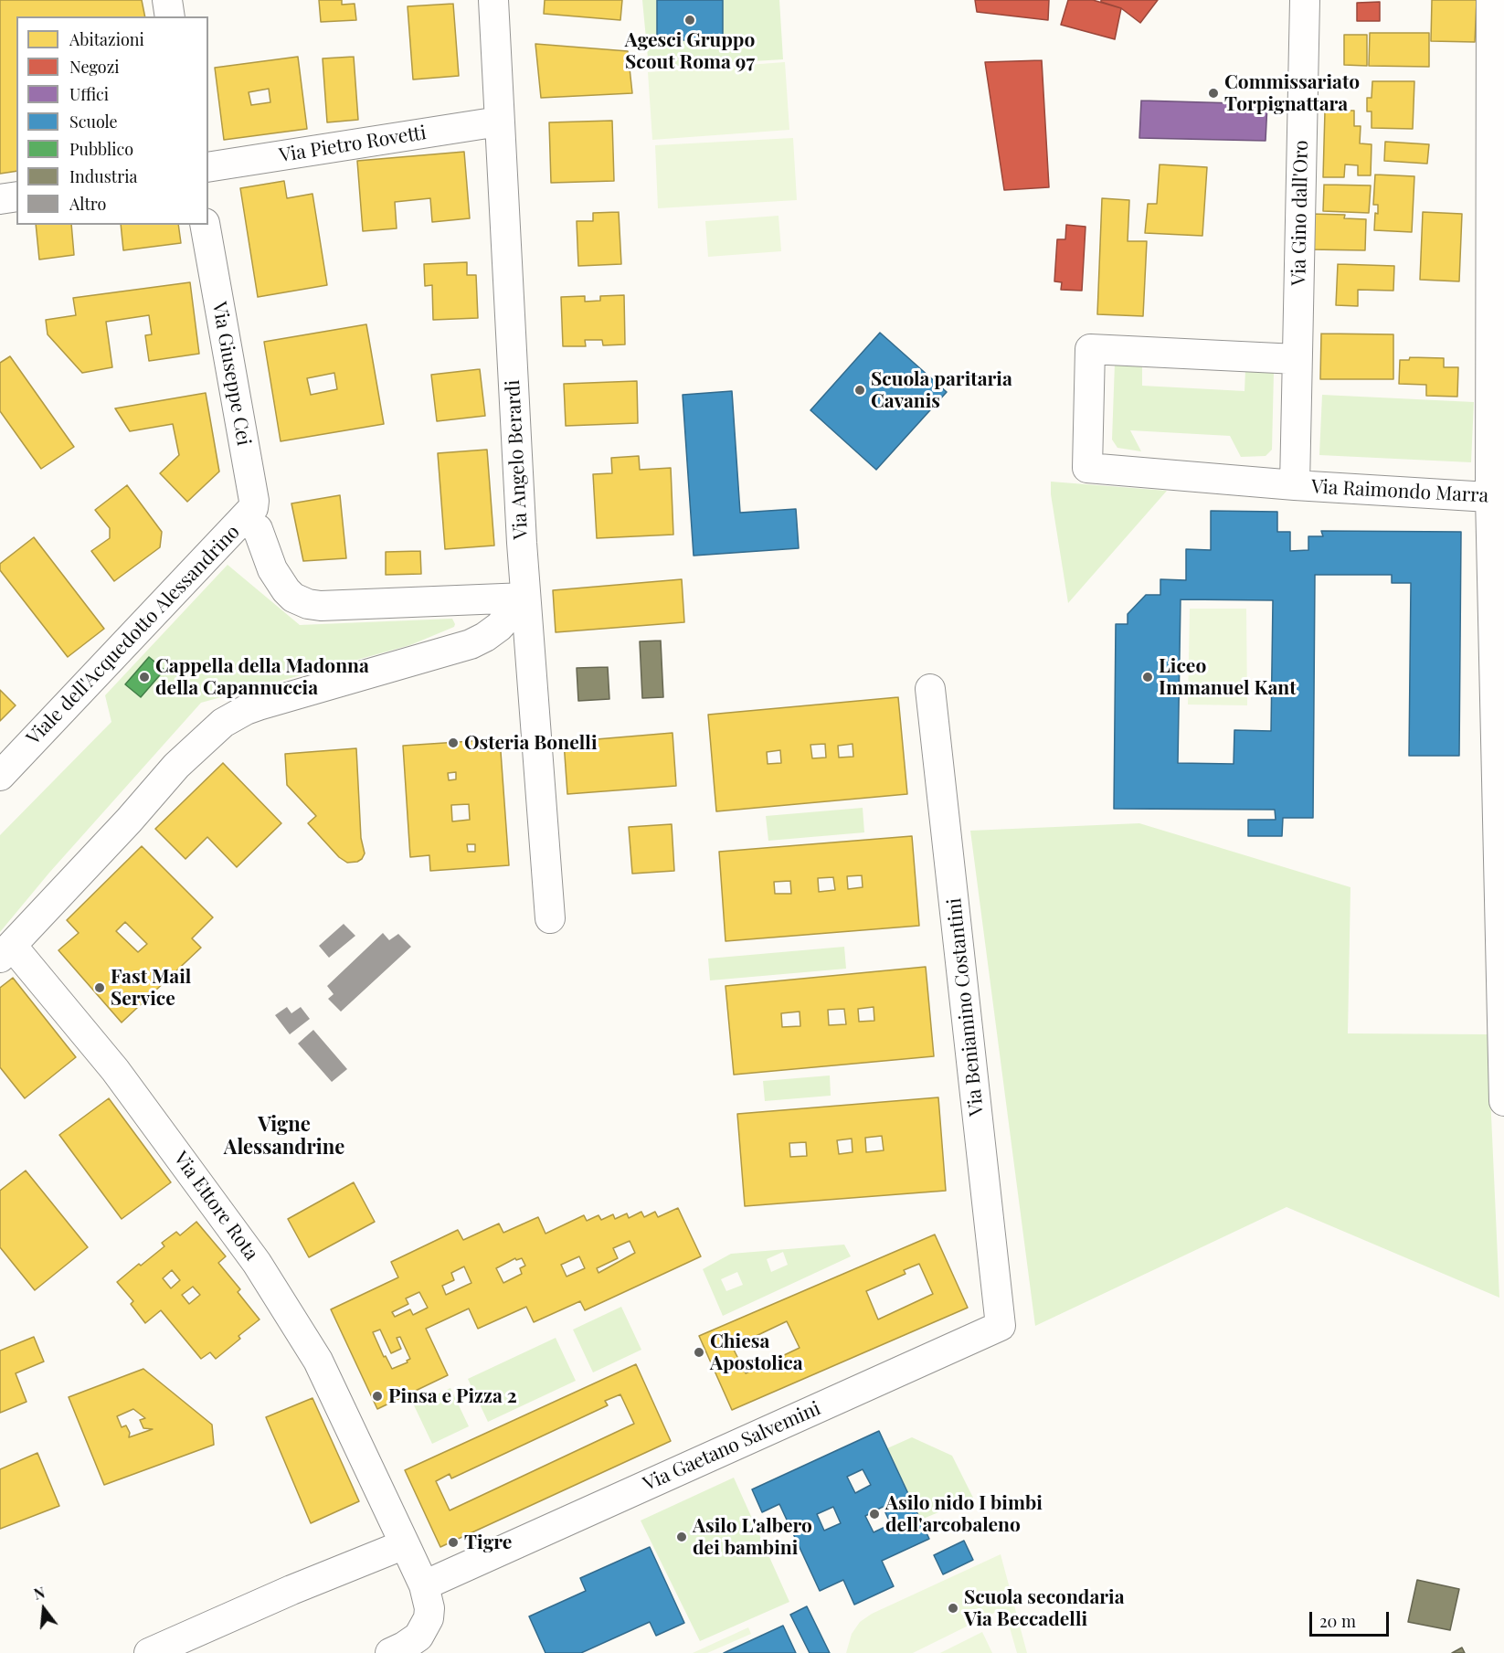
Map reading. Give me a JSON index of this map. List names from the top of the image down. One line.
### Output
{"streets":{"street":["Via Pietro Rovetti","Via Gino dall'Oro","Via Giuseppe Cei","Via Angelo Berardi","Via Raimondo Marra","Viale dell'Acquedotto Alessandrino","Via Beniamino Costantini","Via Ettore Rota","Via Gaetano Salvemini"]},"crossings":[["Via Pietro Rovetti","Via Angelo Berardi"],["Via Gino dall'Oro","Via Raimondo Marra"],["Via Giuseppe Cei","Viale dell'Acquedotto Alessandrino"],["Via Angelo Berardi","Viale dell'Acquedotto Alessandrino"],["Via Beniamino Costantini","Via Gaetano Salvemini"],["Via Ettore Rota","Via Gaetano Salvemini"]],"districts":["Vigne Alessandrine"],"places":["Agesci Gruppo Scout Roma 97","Commissariato Torpignattara","Scuola paritaria Cavanis","Cappella della Madonna della Capannuccia","Liceo Immanuel Kant","Osteria Bonelli","Fast Mail Service","Chiesa Apostolica","Pinsa e Pizza 2","Asilo nido I bimbi dell'arcobaleno","Asilo L'albero dei bambini","Tigre","Scuola secondaria Via Beccadelli"],"legend":["Abitazioni","Negozi","Uffici","Scuole","Pubblico","Industria","Altro"],"scale_bar":"20 m","north":"top"}
